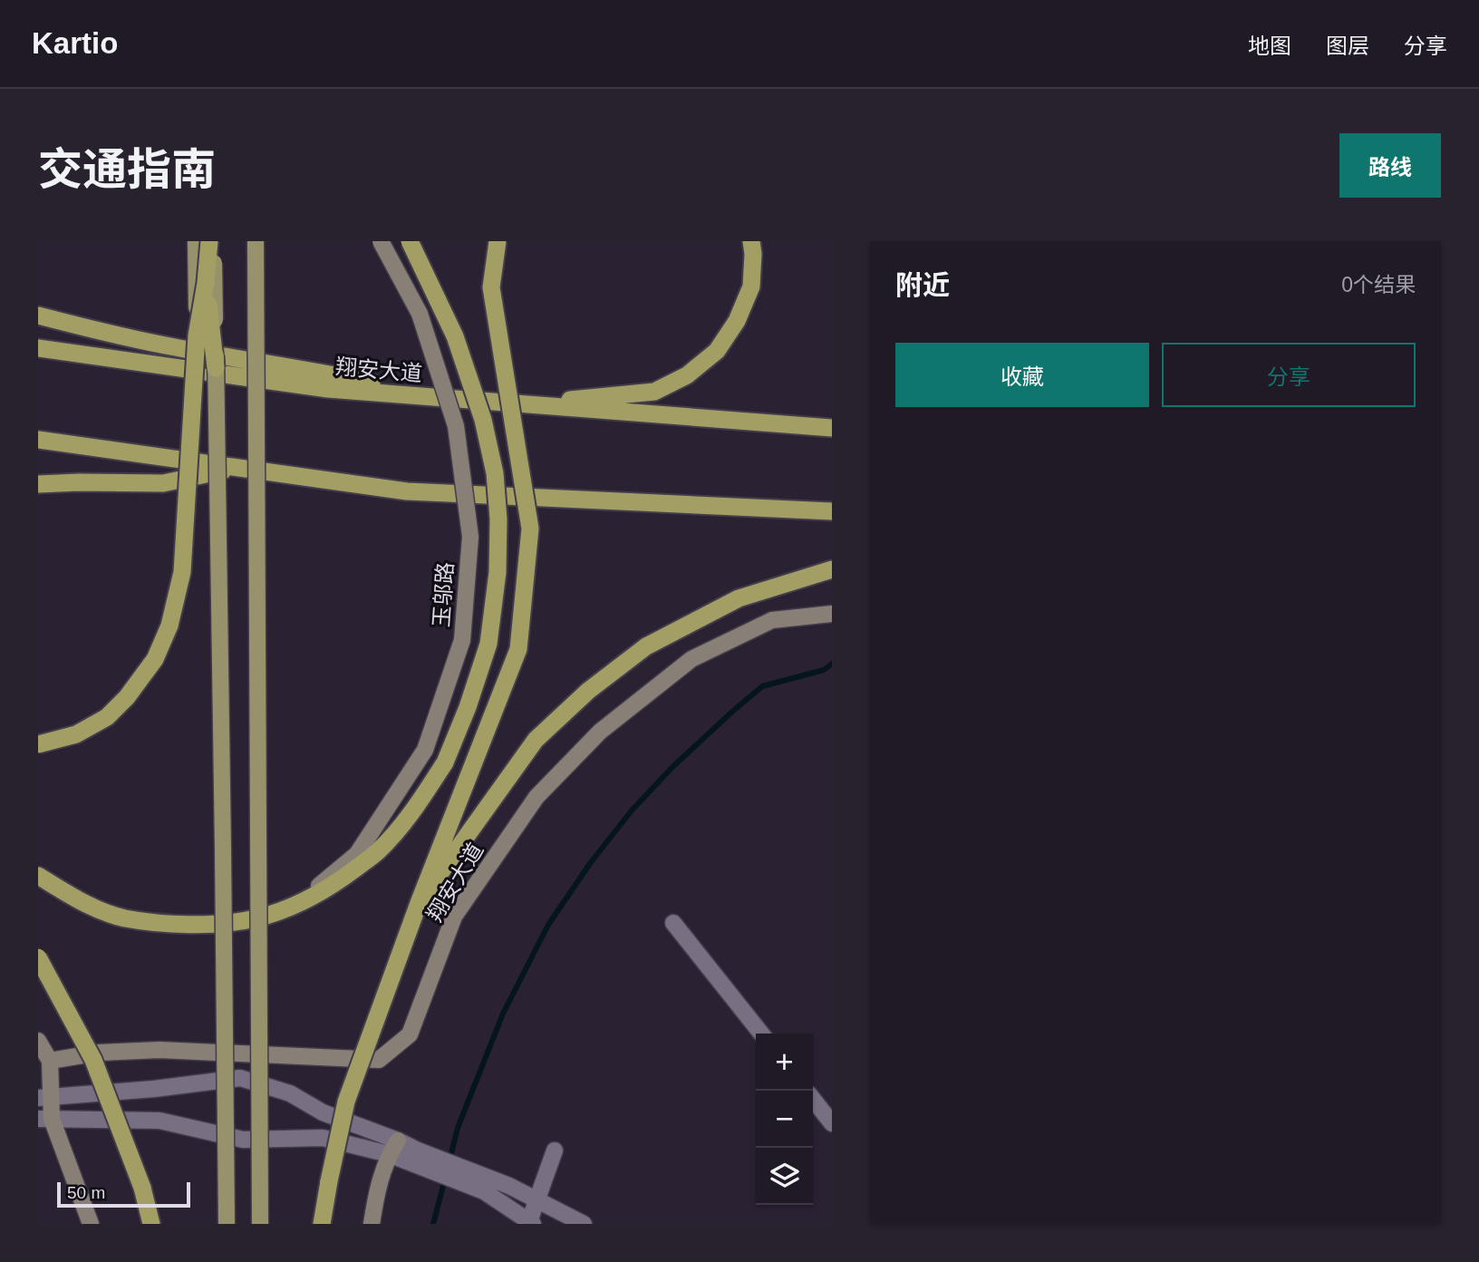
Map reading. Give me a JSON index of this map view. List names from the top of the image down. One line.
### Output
{"streets":{"highway":["翔安大道"],"main road":["玉邬路"]},"scale_bar":"50 m","page":{"header":"Kartio","nav":["地图","图层","分享"],"title":"交通指南","buttons":["路线",["收藏","分享"]],"heading":["附近","0个结果"],"map_buttons":["+","−"],"scale":"50 m"}}
